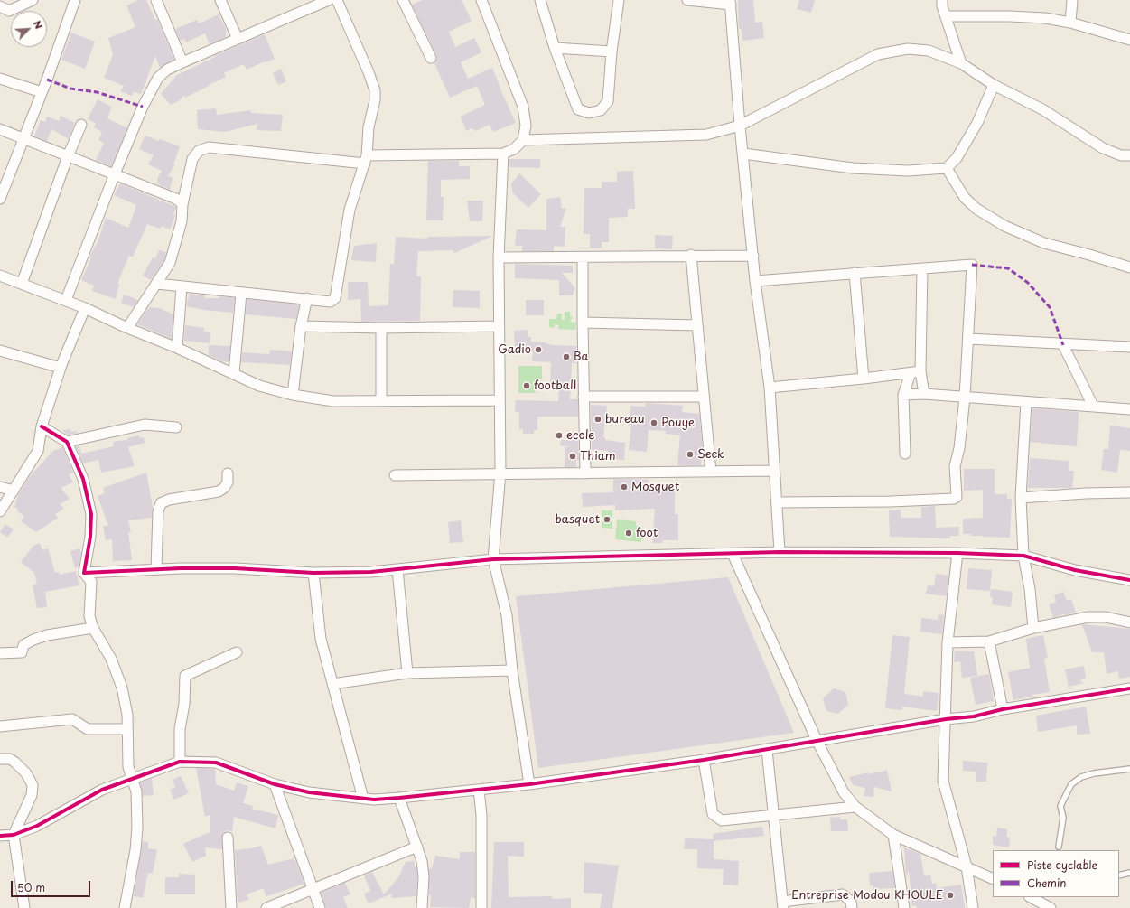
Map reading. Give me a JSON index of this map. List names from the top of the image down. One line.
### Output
{"places":["Gadio","Ba","football","bureau","Pouye","ecole","Seck","Thiam","Mosquet","basquet","foot","Entreprise Modou KHOULE"],"legend":["Piste cyclable","Chemin"],"scale_bar":"50 m","north":"top right"}
